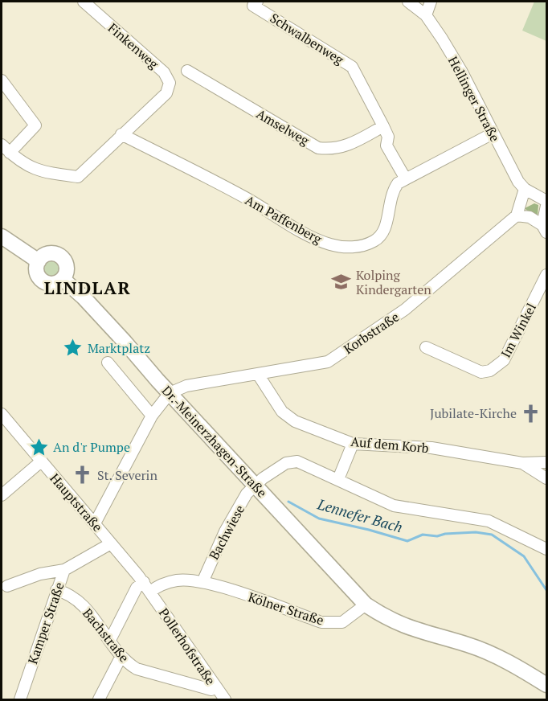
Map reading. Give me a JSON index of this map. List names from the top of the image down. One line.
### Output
{"streets":{"main road":["Dr.-Meinerzhagen-Straße"],"street":["Schwalbenweg","Finkenweg","Hellinger Straße","Amselweg","Am Paffenberg","Im Winkel","Korbstraße","Auf dem Korb","Hauptstraße","Bachwiese","Kölner Straße","Kamper Straße","Bachstraße","Pollerhofstraße"]},"crossings":[["Schwalbenweg","Amselweg"],["Schwalbenweg","Am Paffenberg"],["Finkenweg","Am Paffenberg"],["Hellinger Straße","Am Paffenberg"],["Korbstraße","Dr.-Meinerzhagen-Straße"],["Korbstraße","Auf dem Korb"],["Dr.-Meinerzhagen-Straße","Bachwiese"],["Dr.-Meinerzhagen-Straße","Kölner Straße"],["Hauptstraße","Kölner Straße"],["Hauptstraße","Kamper Straße"],["Hauptstraße","Pollerhofstraße"],["Bachwiese","Kölner Straße"],["Kölner Straße","Pollerhofstraße"],["Kamper Straße","Bachstraße"],["Bachstraße","Pollerhofstraße"]],"districts":["LINDLAR"],"water":["Lennefer Bach"],"places":{"school or university":["Kolping Kindergarten"],"place":["Marktplatz","An d'r Pumpe"],"church":["Jubilate-Kirche","St. Severin"]}}
